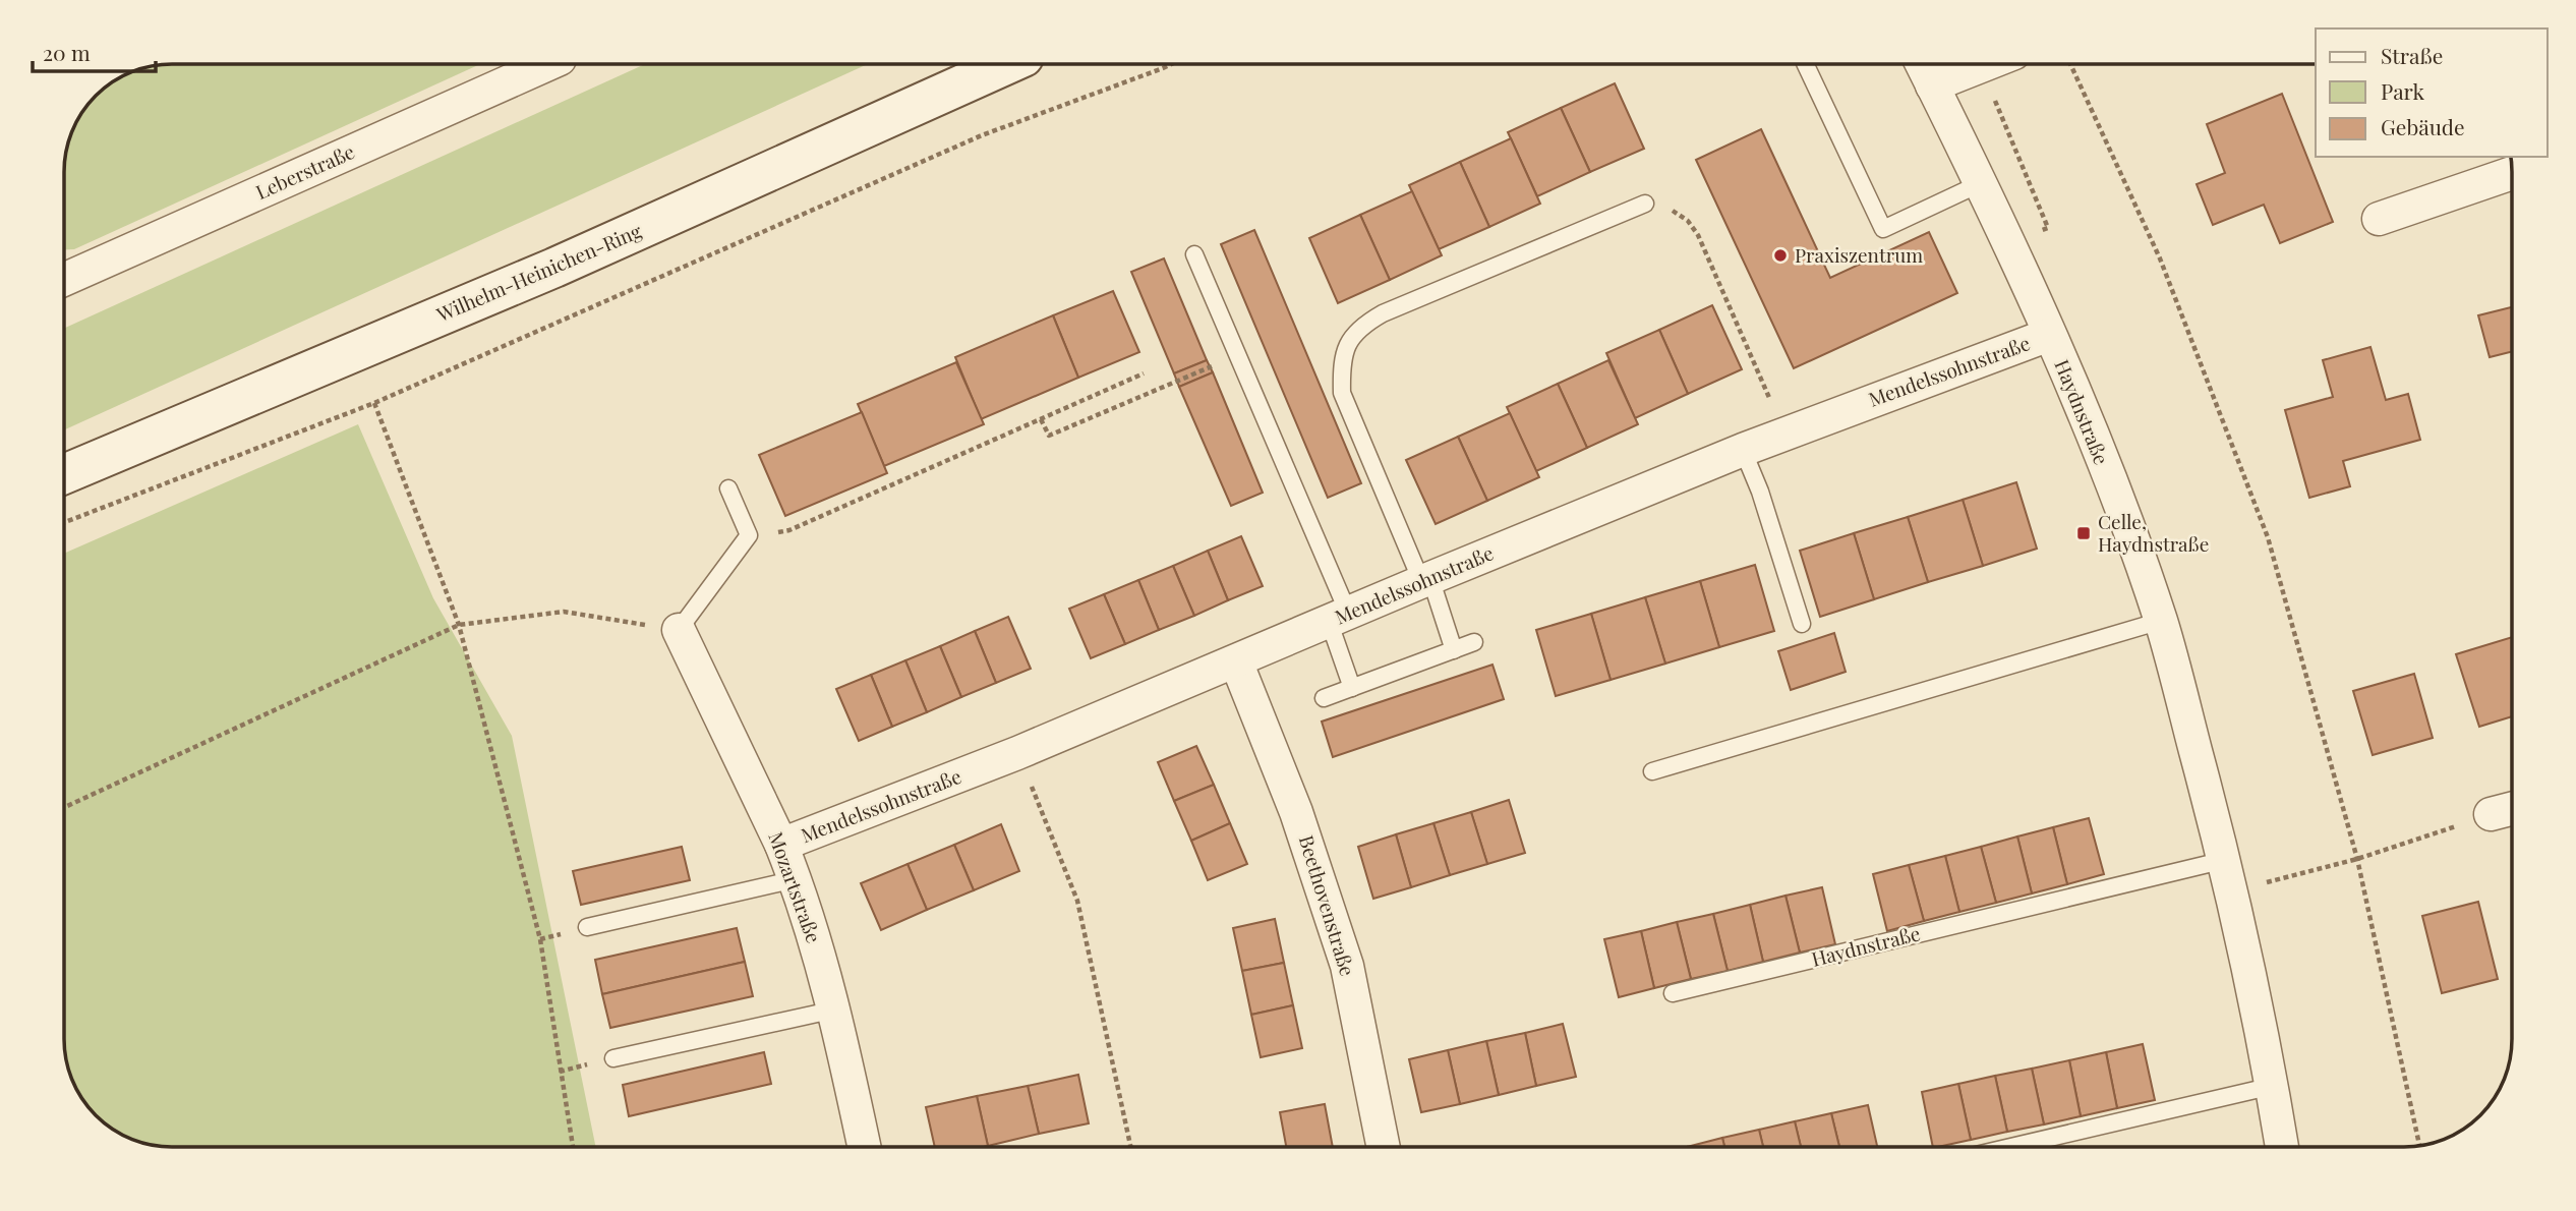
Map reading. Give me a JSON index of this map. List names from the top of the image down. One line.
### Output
{"streets":{"main road":["Wilhelm-Heinichen-Ring"],"street":["Leberstraße","Mendelssohnstraße","Haydnstraße","Mozartstraße","Beethovenstraße"]},"crossings":[["Mendelssohnstraße","Haydnstraße"],["Mendelssohnstraße","Mozartstraße"],["Mendelssohnstraße","Beethovenstraße"]],"places":{"other":["Praxiszentrum"],"transit":["Celle, Haydnstraße"]},"legend":["Straße","Park","Gebäude"],"scale_bar":"20 m"}
